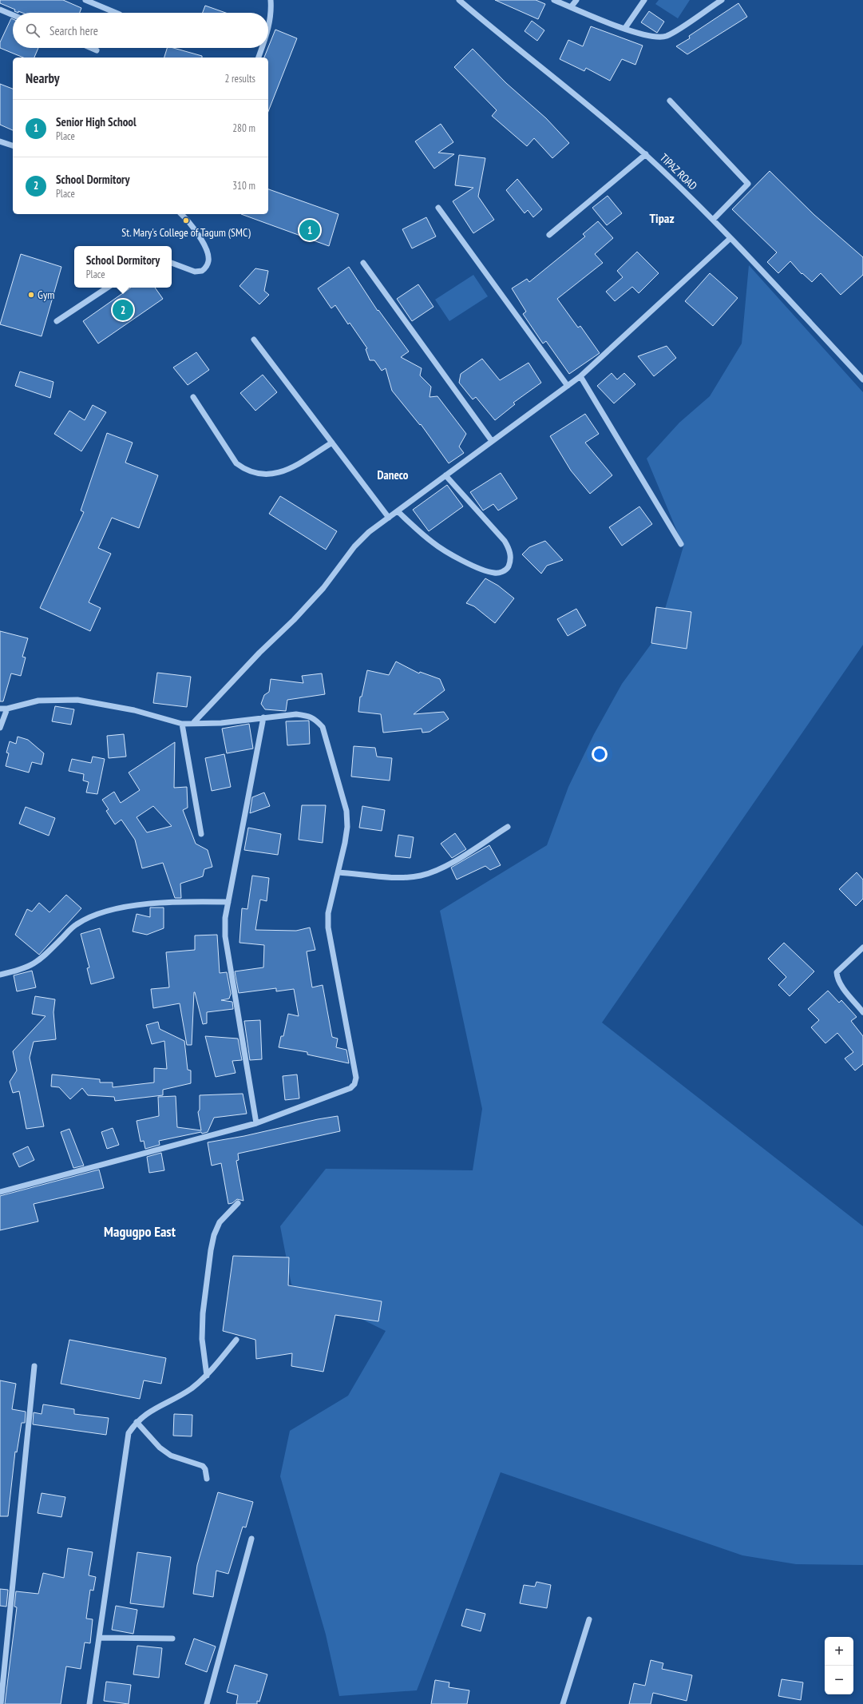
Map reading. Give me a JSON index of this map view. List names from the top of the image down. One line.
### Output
{"streets":{"street":["TIPAZ ROAD"]},"districts":["Tipaz","Daneco","Magugpo East"],"places":["St. Mary's College of Tagum (SMC)","Gym"],"page":{"search":"Search here","heading":["Nearby","2 results"],"list":[{"mark":"1","name":"Senior High School","note":"Place","value":"280 m"},{"mark":"2","name":"School Dormitory","note":"Place","value":"310 m"}],"pins":["1","2"],"popup":["School Dormitory","Place"],"map_buttons":["+","−"]}}
